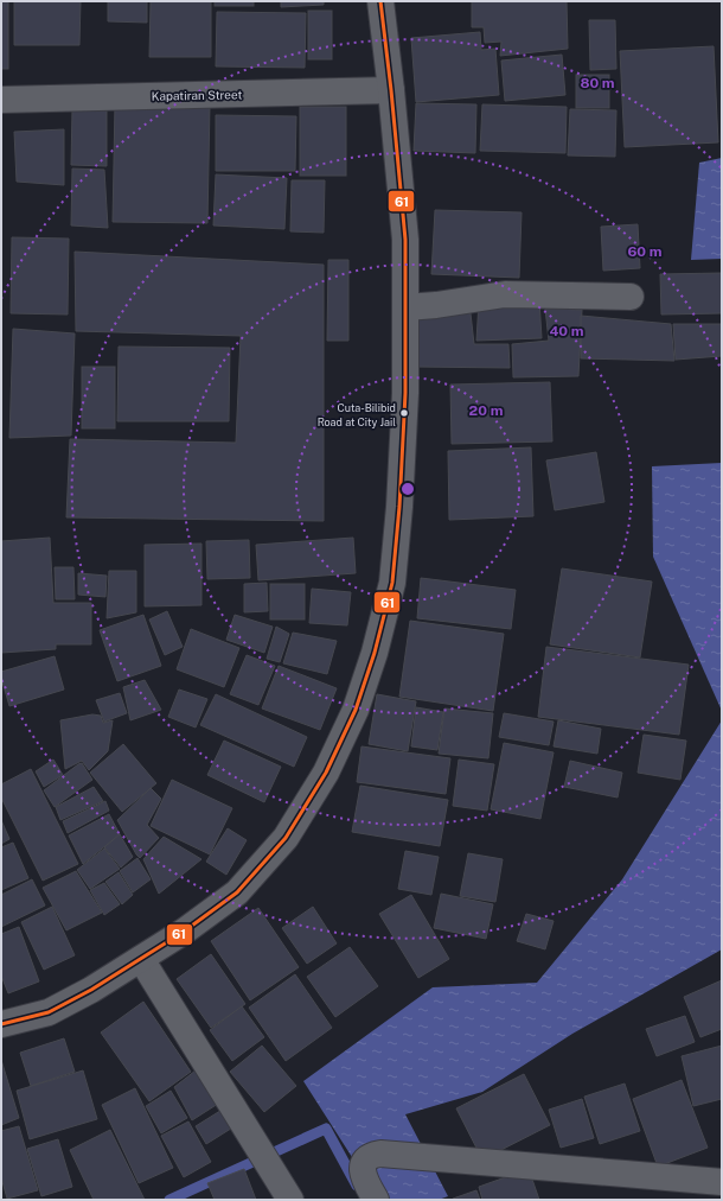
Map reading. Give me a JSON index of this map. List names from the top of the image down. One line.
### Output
{"streets":{"street":["Kapatiran Street"]},"places":["Cuta-Bilibid Road at City Jail"],"lines":["transit line 61"],"rings":["80 m","60 m","40 m","20 m"]}
